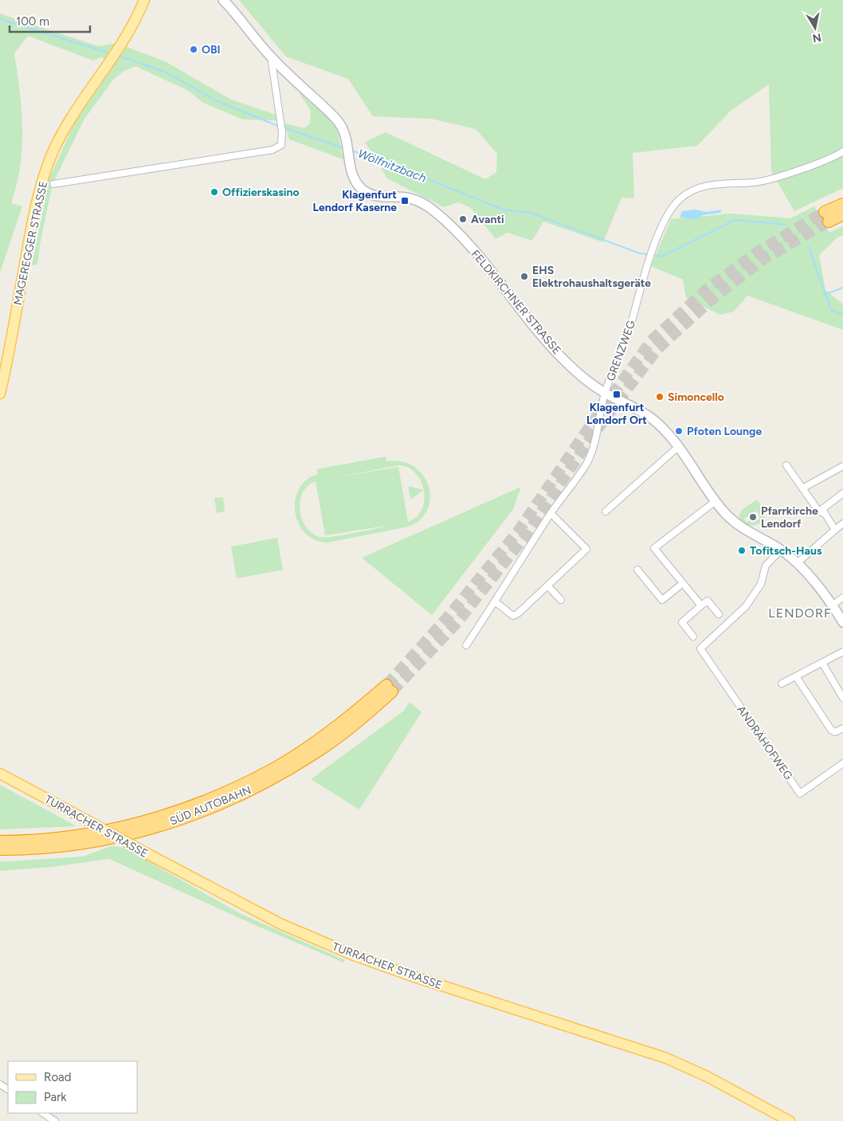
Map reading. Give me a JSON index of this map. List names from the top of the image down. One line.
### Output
{"streets":{"highway":["SÜD AUTOBAHN"],"main road":["MAGEREGGER STRASSE","TURRACHER STRASSE"],"street":["FELDKIRCHNER STRASSE","GRENZWEG","ANDRÄHOFWEG"]},"crossings":[["MAGEREGGER STRASSE","FELDKIRCHNER STRASSE"],["FELDKIRCHNER STRASSE","GRENZWEG"],["FELDKIRCHNER STRASSE","ANDRÄHOFWEG"]],"districts":["LENDORF"],"water":["Wölfnitzbach"],"places":{"other":["OBI","Offizierskasino","Avanti","EHS Elektrohaushaltsgeräte","Simoncello","Pfoten Lounge","Pfarrkirche Lendorf","Tofitsch-Haus"],"transit":["Klagenfurt Lendorf Kaserne","Klagenfurt Lendorf Ort"]},"legend":["Road","Park"],"scale_bar":"100 m","north":"bottom"}
